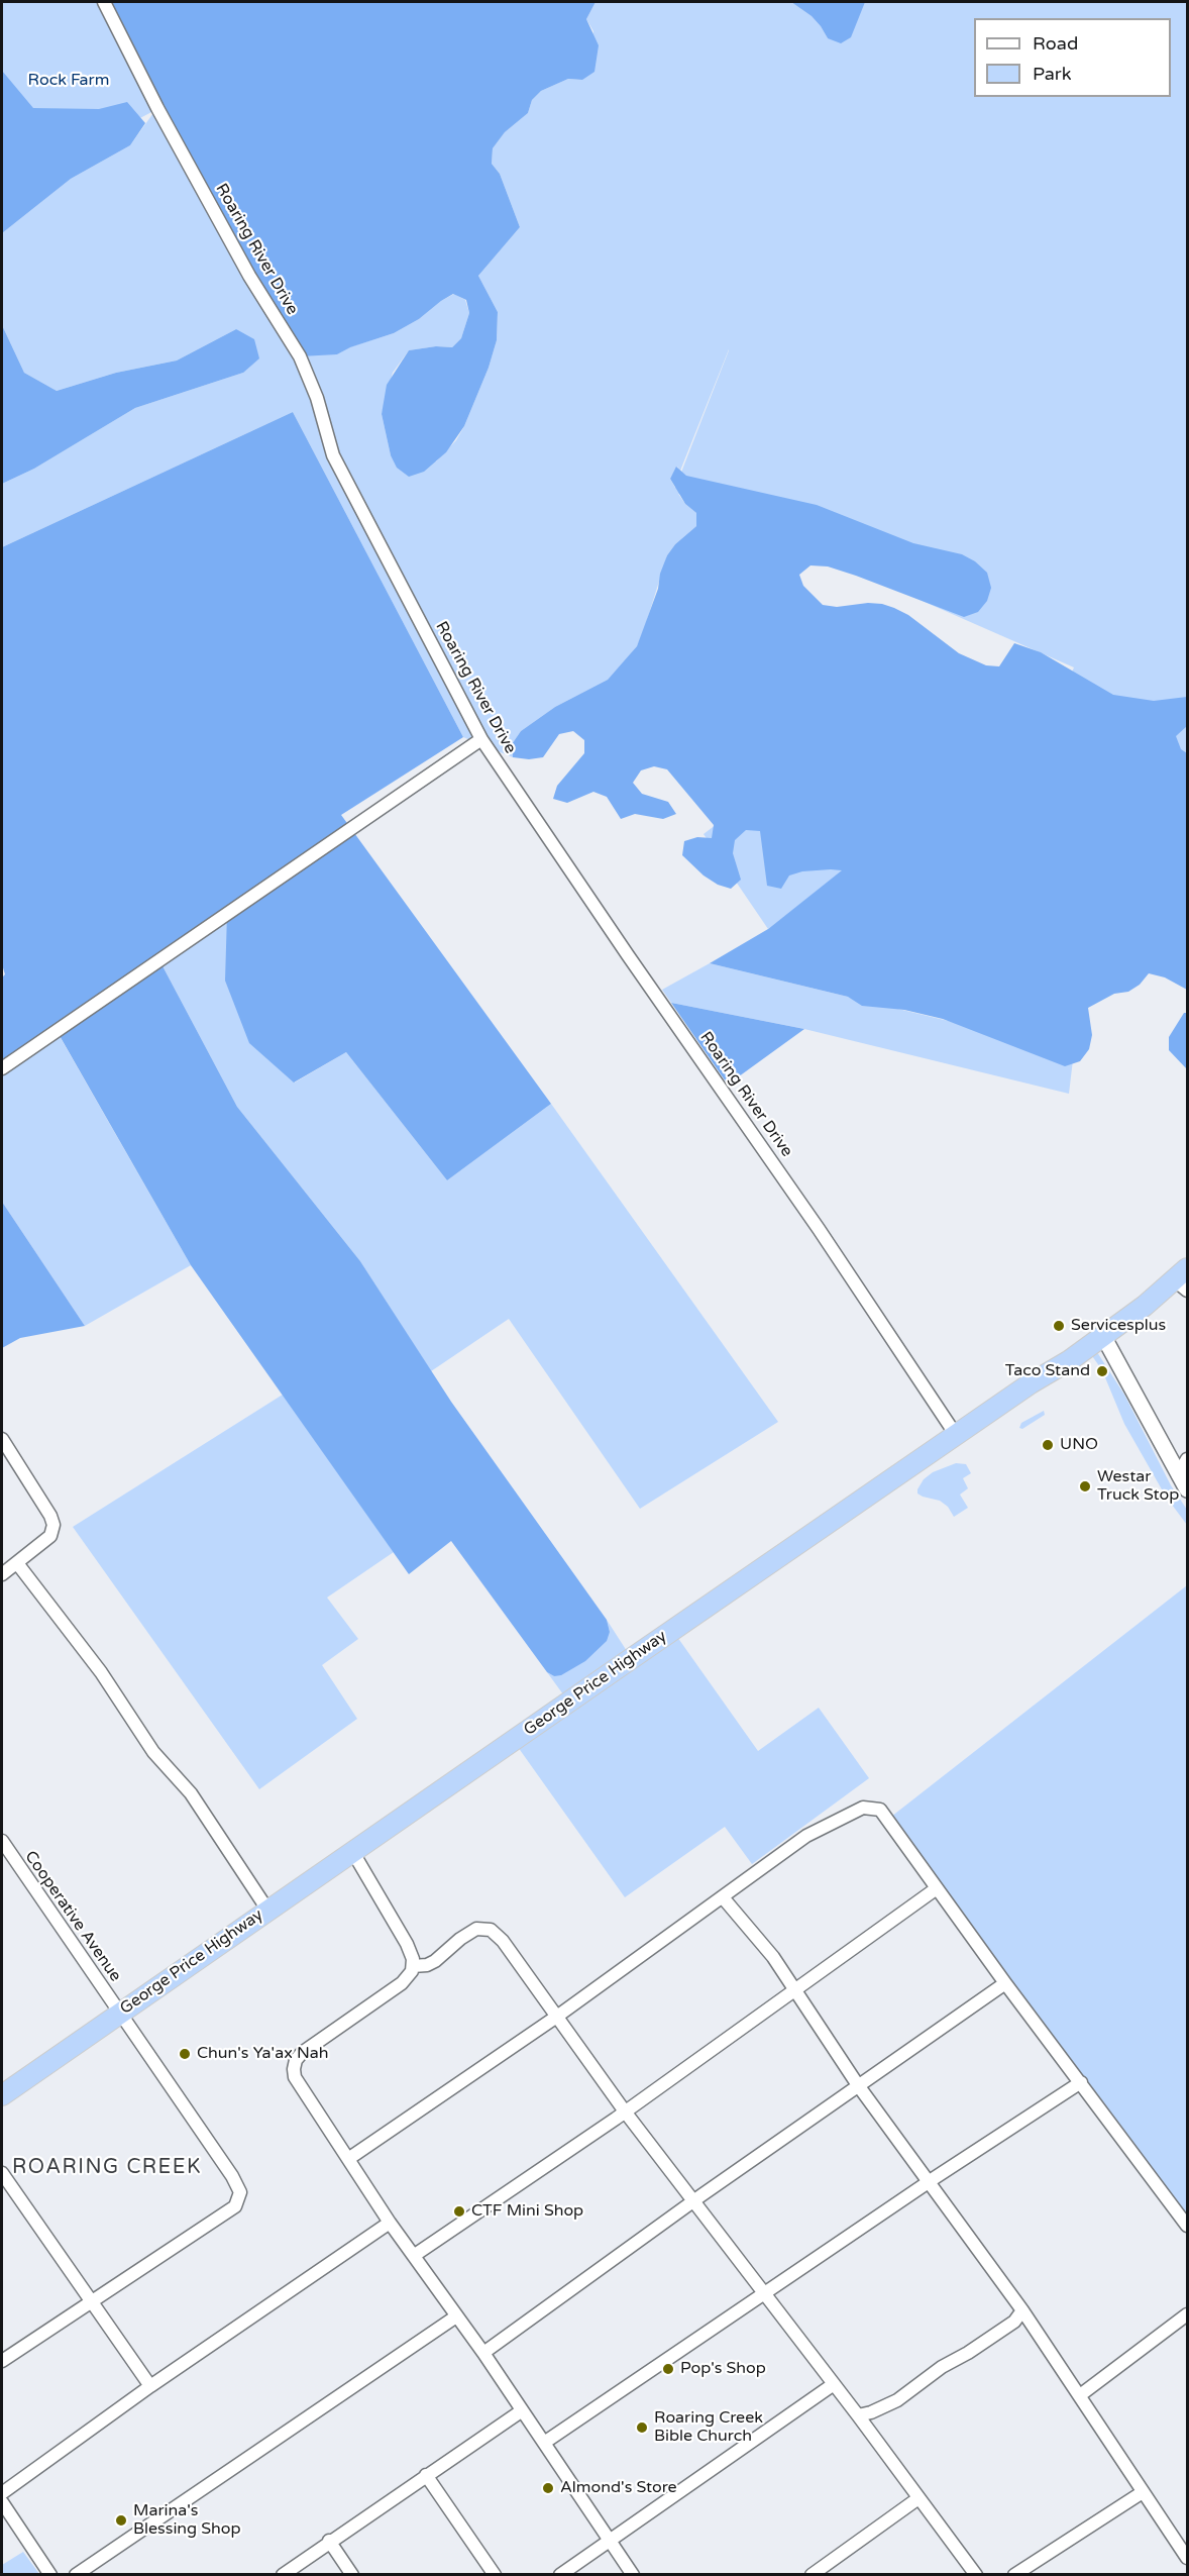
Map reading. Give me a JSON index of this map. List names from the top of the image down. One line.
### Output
{"streets":{"highway":["George Price Highway"],"street":["Roaring River Drive","Cooperative Avenue"]},"crossings":[["Roaring River Drive","George Price Highway"],["George Price Highway","Cooperative Avenue"]],"districts":["ROARING CREEK"],"parks":["Rock Farm"],"places":["Servicesplus","Taco Stand","UNO","Westar Truck Stop","Chun's Ya'ax Nah","CTF Mini Shop","Pop's Shop","Roaring Creek Bible Church","Almond's Store","Marina's Blessing Shop"],"legend":["Road","Park"]}
